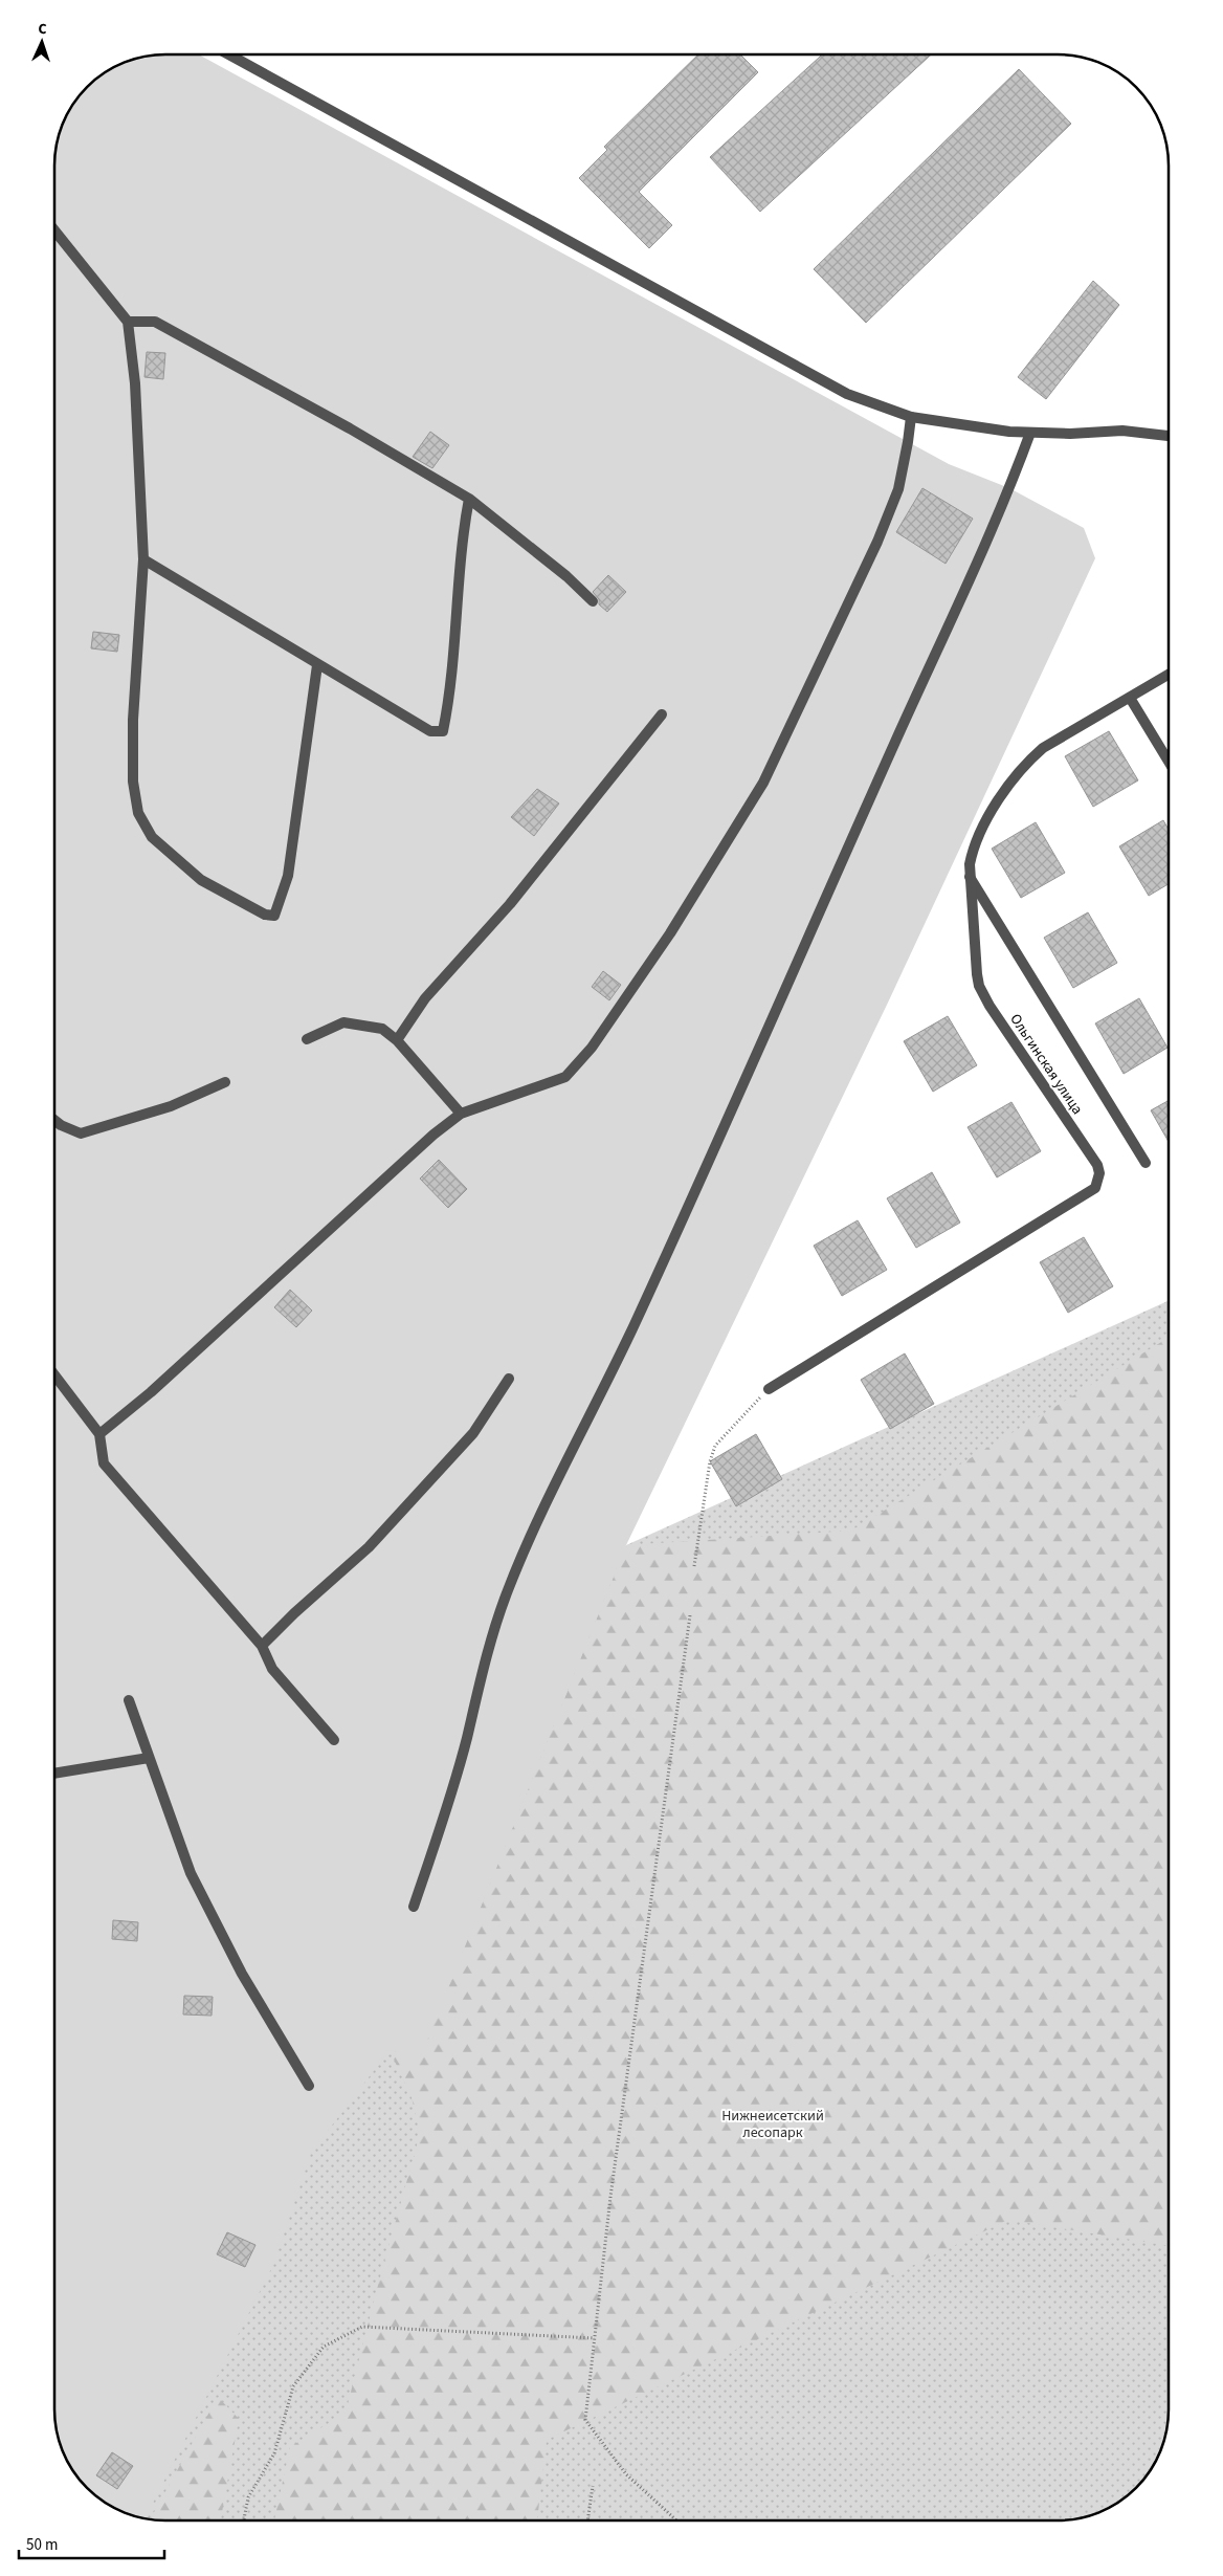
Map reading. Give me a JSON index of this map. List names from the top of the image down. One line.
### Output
{"streets":{"street":["Ольгинская улица"]},"parks":["Нижнеисетский лесопарк"],"scale_bar":"50 m","north":"top"}
